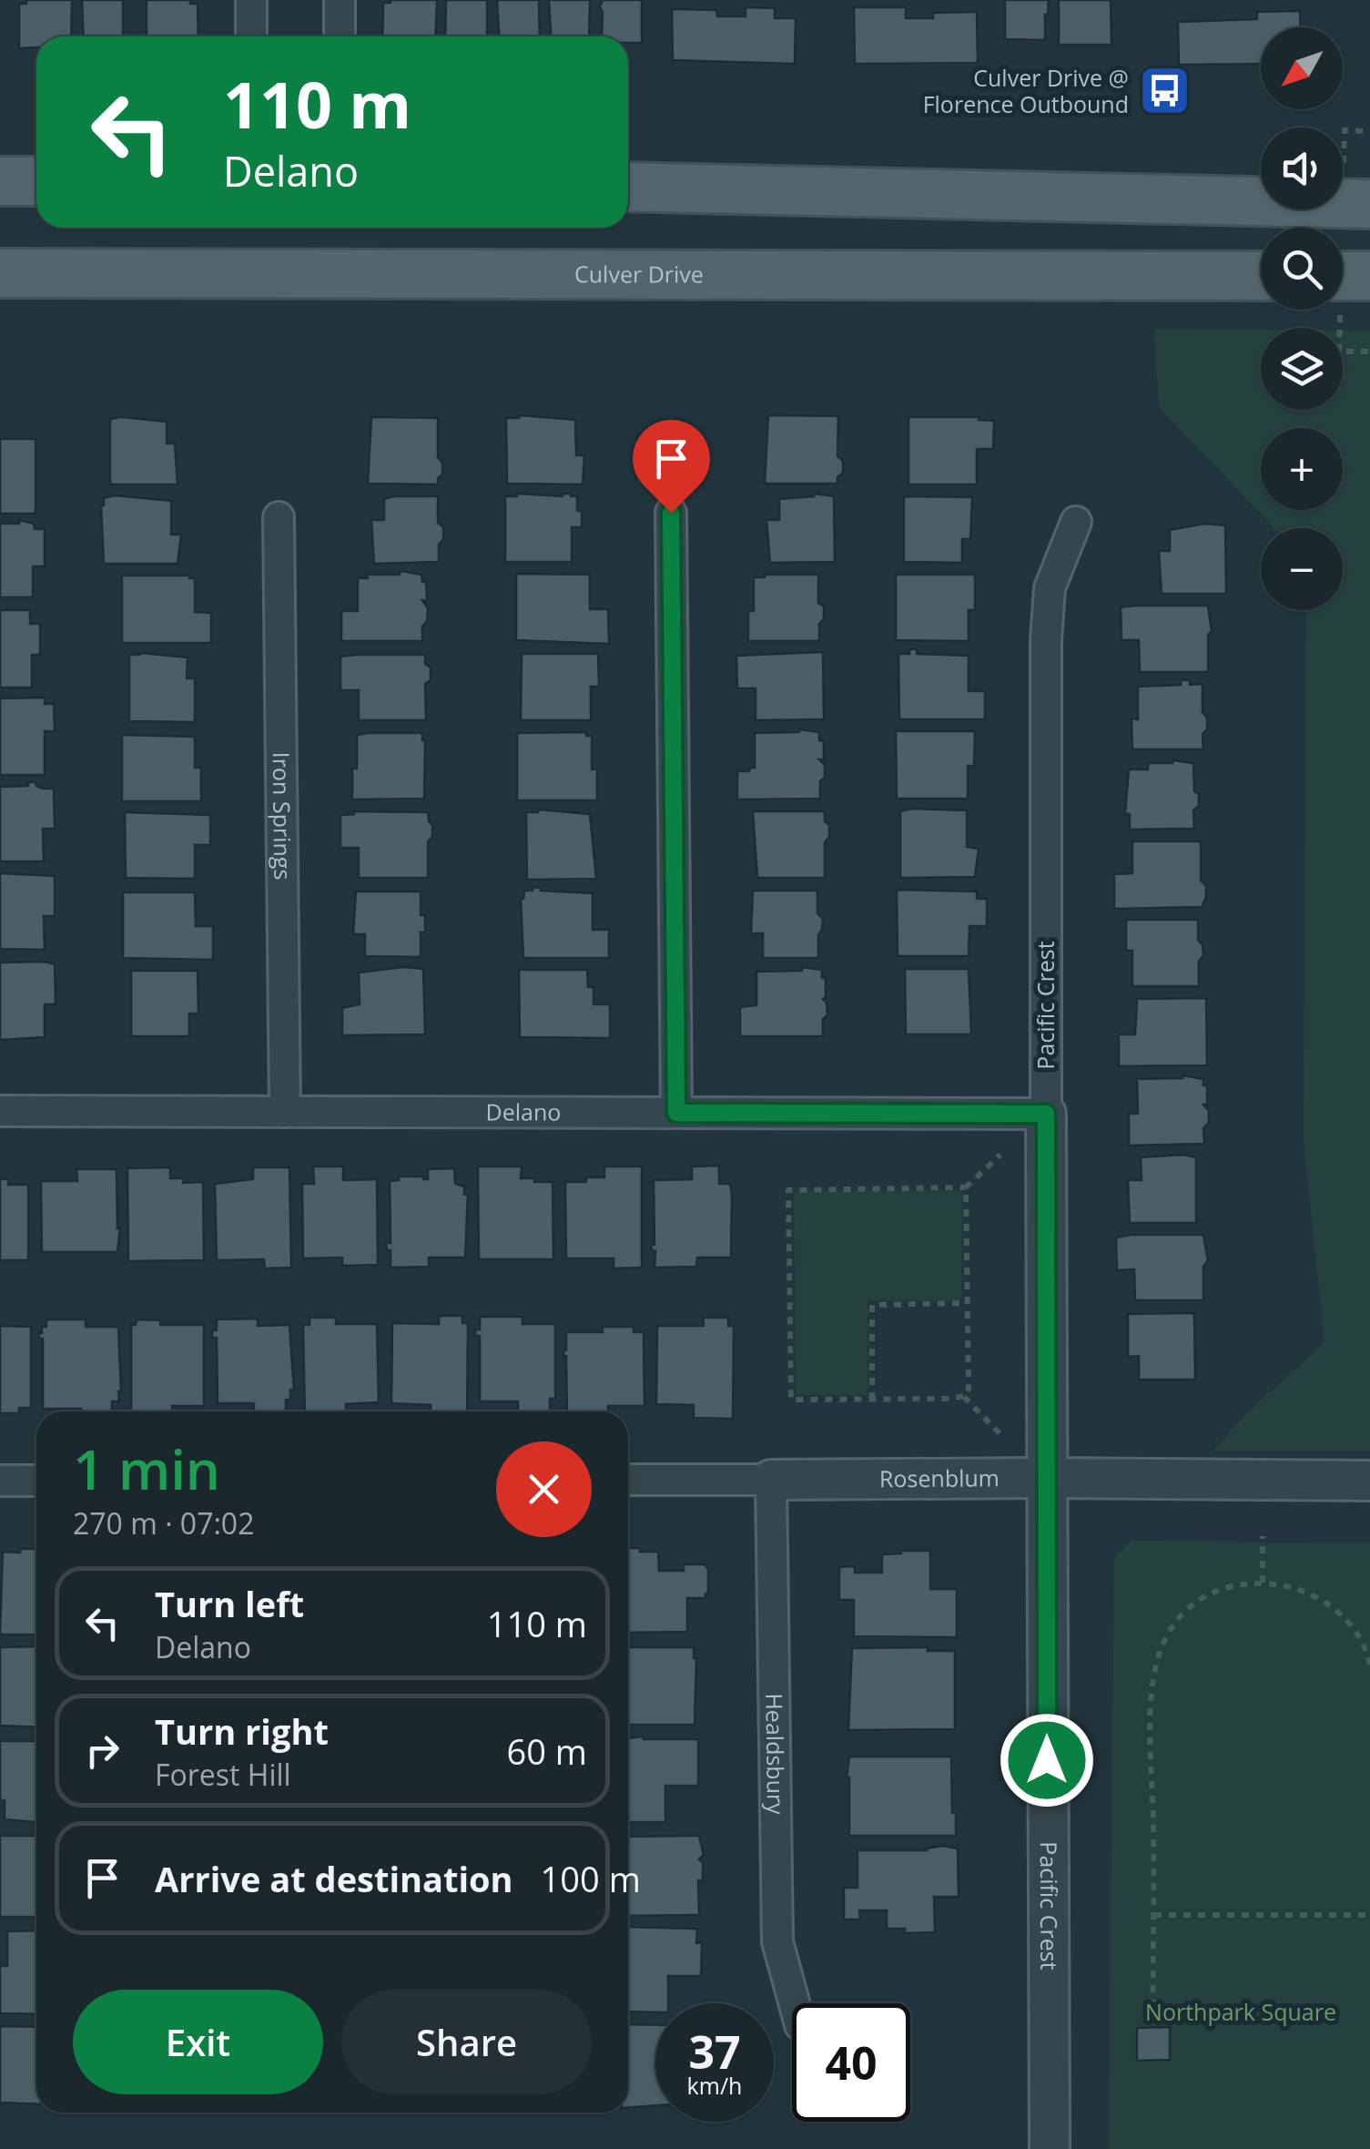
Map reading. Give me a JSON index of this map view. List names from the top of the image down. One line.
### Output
{"streets":{"main road":["Culver Drive"],"street":["Iron Springs","Pacific Crest","Delano","Rosenblum","Healdsbury"]},"crossings":[["Iron Springs","Delano"],["Pacific Crest","Delano"],["Pacific Crest","Rosenblum"],["Rosenblum","Healdsbury"]],"parks":["Northpark Square"],"places":{"bus stop":["Culver Drive @ Florence Outbound"]},"north":"bottom left","page":{"map_buttons":["+","−"],"turn":["110 m","Delano"],"heading":["1 min","270 m · 07:02"],"list":[{"name":"Turn left","note":"Delano","value":"110 m"},{"name":"Turn right","note":"Forest Hill","value":"60 m"},{"name":"Arrive at destination","value":"100 m"}],"buttons":["Exit","Share"],"speed":"37 km/h","limit":"40"}}
